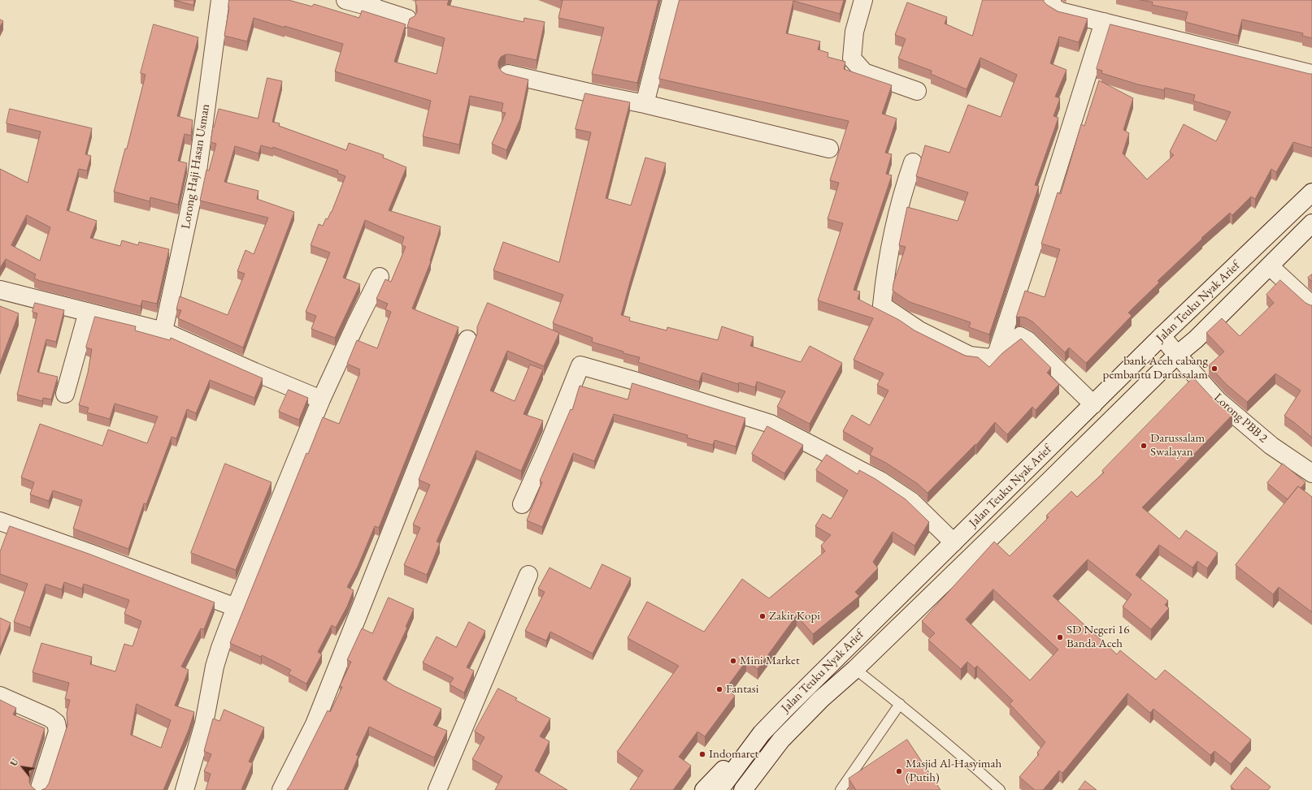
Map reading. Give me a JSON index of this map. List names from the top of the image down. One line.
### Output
{"streets":{"street":["Lorong Haji Hasan Usman","Jalan Teuku Nyak Arief","Lorong PBB 2"]},"crossings":[["Jalan Teuku Nyak Arief","Lorong PBB 2"]],"places":["bank Aceh cabang pembantu Darussalam","Darussalam Swalayan","Zakir Kopi","SD Negeri 16 Banda Aceh","Mini Market","Fantasi","Indomaret","Masjid Al-Hasyimah (Putih)"],"north":"top left"}
